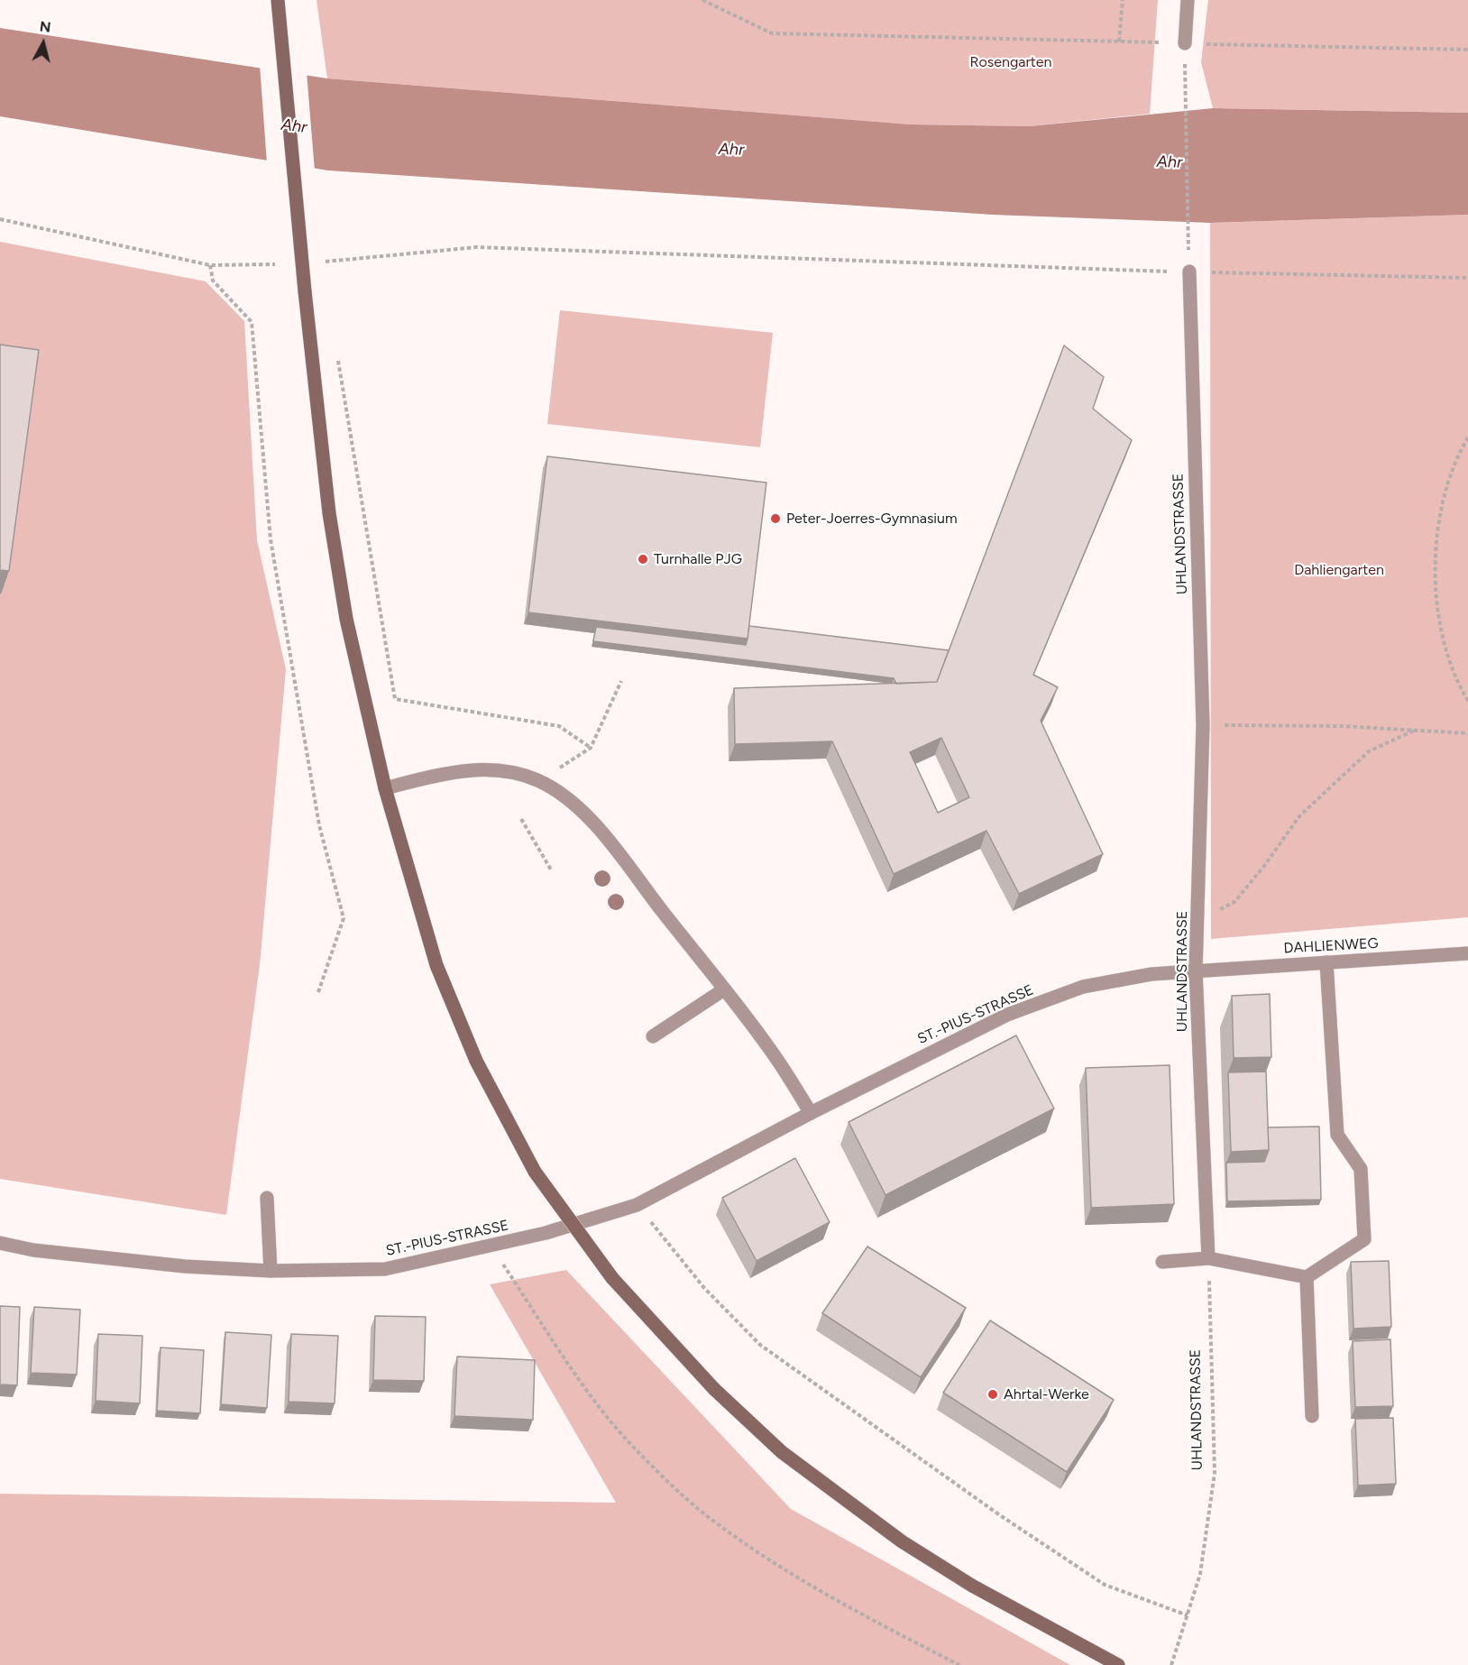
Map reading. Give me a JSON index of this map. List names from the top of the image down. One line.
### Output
{"streets":{"street":["UHLANDSTRASSE","DAHLIENWEG","ST.-PIUS-STRASSE"]},"crossings":[["UHLANDSTRASSE","DAHLIENWEG"],["UHLANDSTRASSE","ST.-PIUS-STRASSE"],["DAHLIENWEG","ST.-PIUS-STRASSE"]],"water":["Ahr"],"parks":["Rosengarten","Dahliengarten"],"places":["Peter-Joerres-Gymnasium","Turnhalle PJG","Ahrtal-Werke"],"north":"top"}
